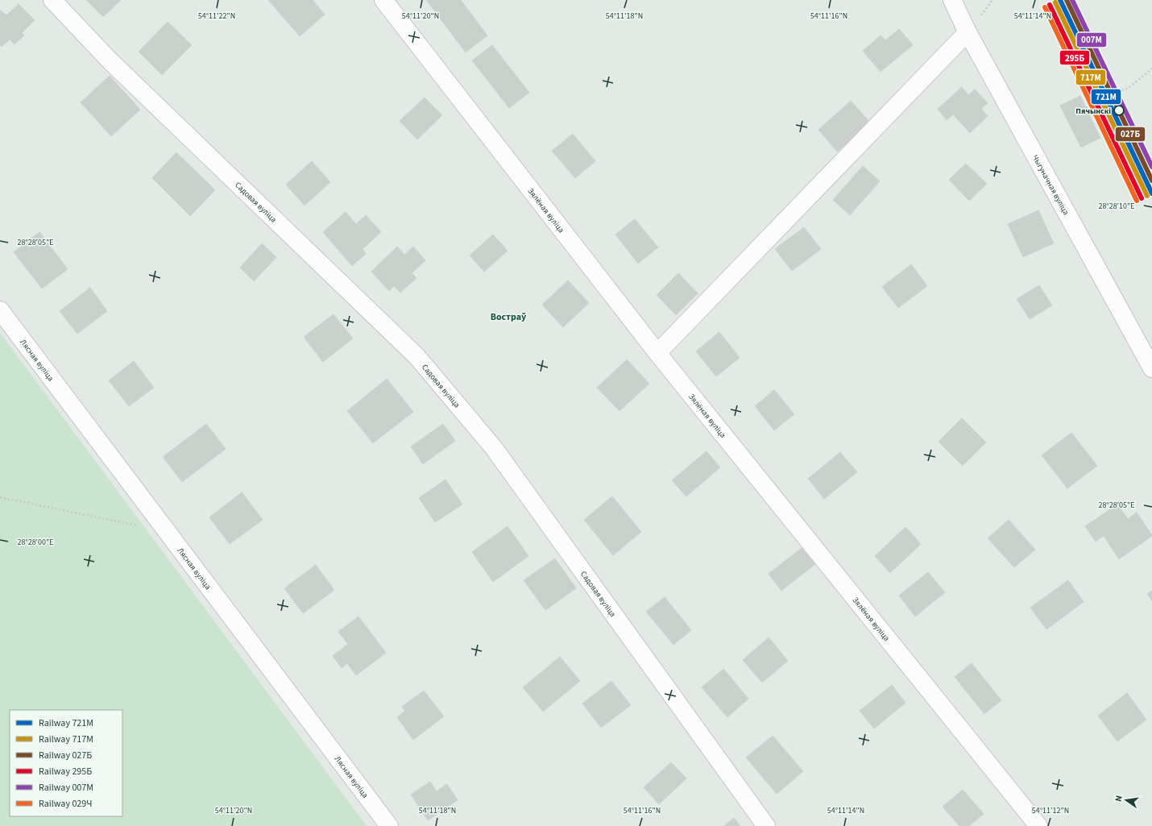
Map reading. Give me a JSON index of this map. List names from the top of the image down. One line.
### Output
{"streets":{"street":["Чыгуначная вуліца","Садовая вуліца","Зялёная вуліца","Лясная вуліца"]},"districts":["Востраў"],"places":["Пячынскі"],"lines":["rail line 721М","rail line 027Б","rail line 007М","rail line 717М","rail line 295Б","rail line 029Ч"],"legend":["Railway 721М","Railway 717М","Railway 027Б","Railway 295Б","Railway 007М","Railway 029Ч"],"north":"left","coordinates":["54°11'22\"N","54°11'20\"N","54°11'18\"N","54°11'16\"N","54°11'14\"N","28°28'10\"E","28°28'05\"E","28°28'00\"E","54°11'12\"N"]}
